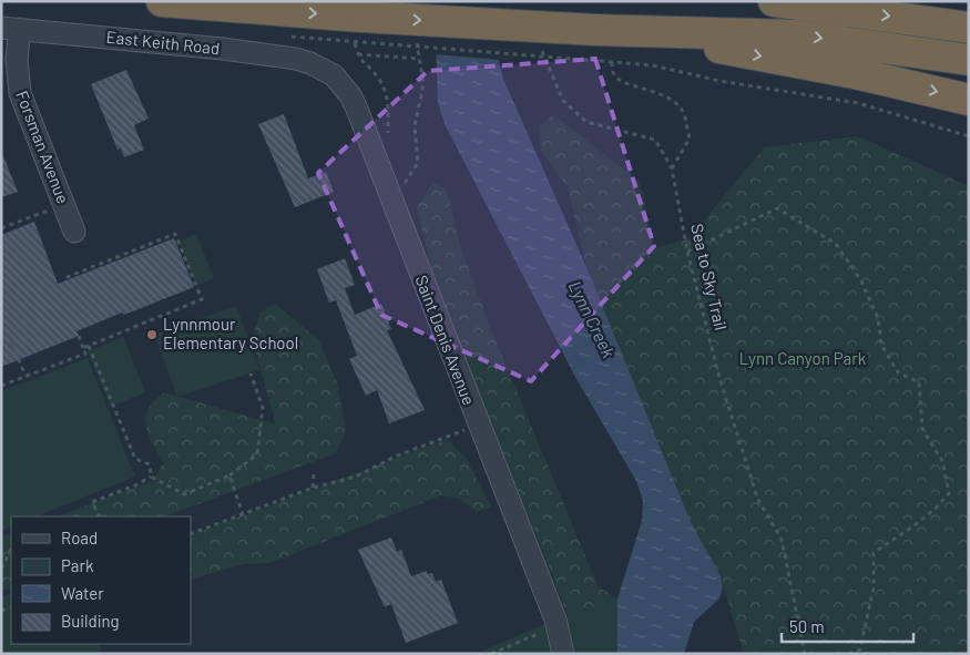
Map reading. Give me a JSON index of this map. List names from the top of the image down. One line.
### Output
{"streets":{"street":["East Keith Road","Forsman Avenue","Saint Denis Avenue"],"path":["Sea to Sky Trail"]},"crossings":[["East Keith Road","Forsman Avenue"],["East Keith Road","Saint Denis Avenue"]],"water":["Lynn Creek"],"parks":["Lynn Canyon Park"],"places":["Lynnmour Elementary School"],"legend":["Road","Park","Water","Building"],"scale_bar":"50 m"}
